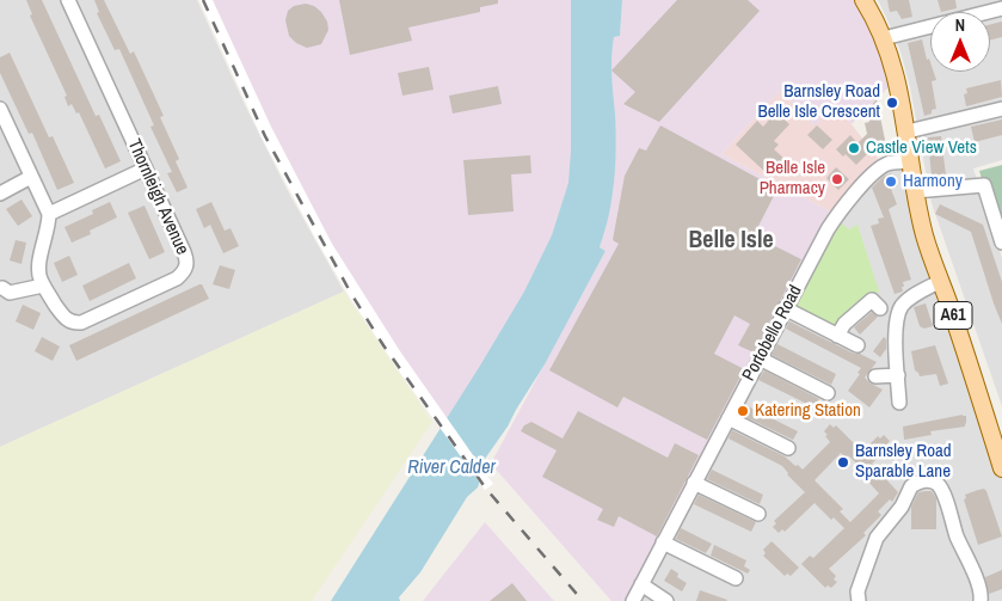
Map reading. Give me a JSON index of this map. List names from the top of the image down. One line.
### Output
{"streets":{"main road":["A61"],"street":["Thornleigh Avenue","Portobello Road"]},"crossings":[["A61","Portobello Road"]],"districts":["Belle Isle"],"water":["River Calder"],"places":["Barnsley Road Belle Isle Crescent","Castle View Vets","Belle Isle Pharmacy","Harmony","Katering Station","Barnsley Road Sparable Lane"],"north":"top"}
